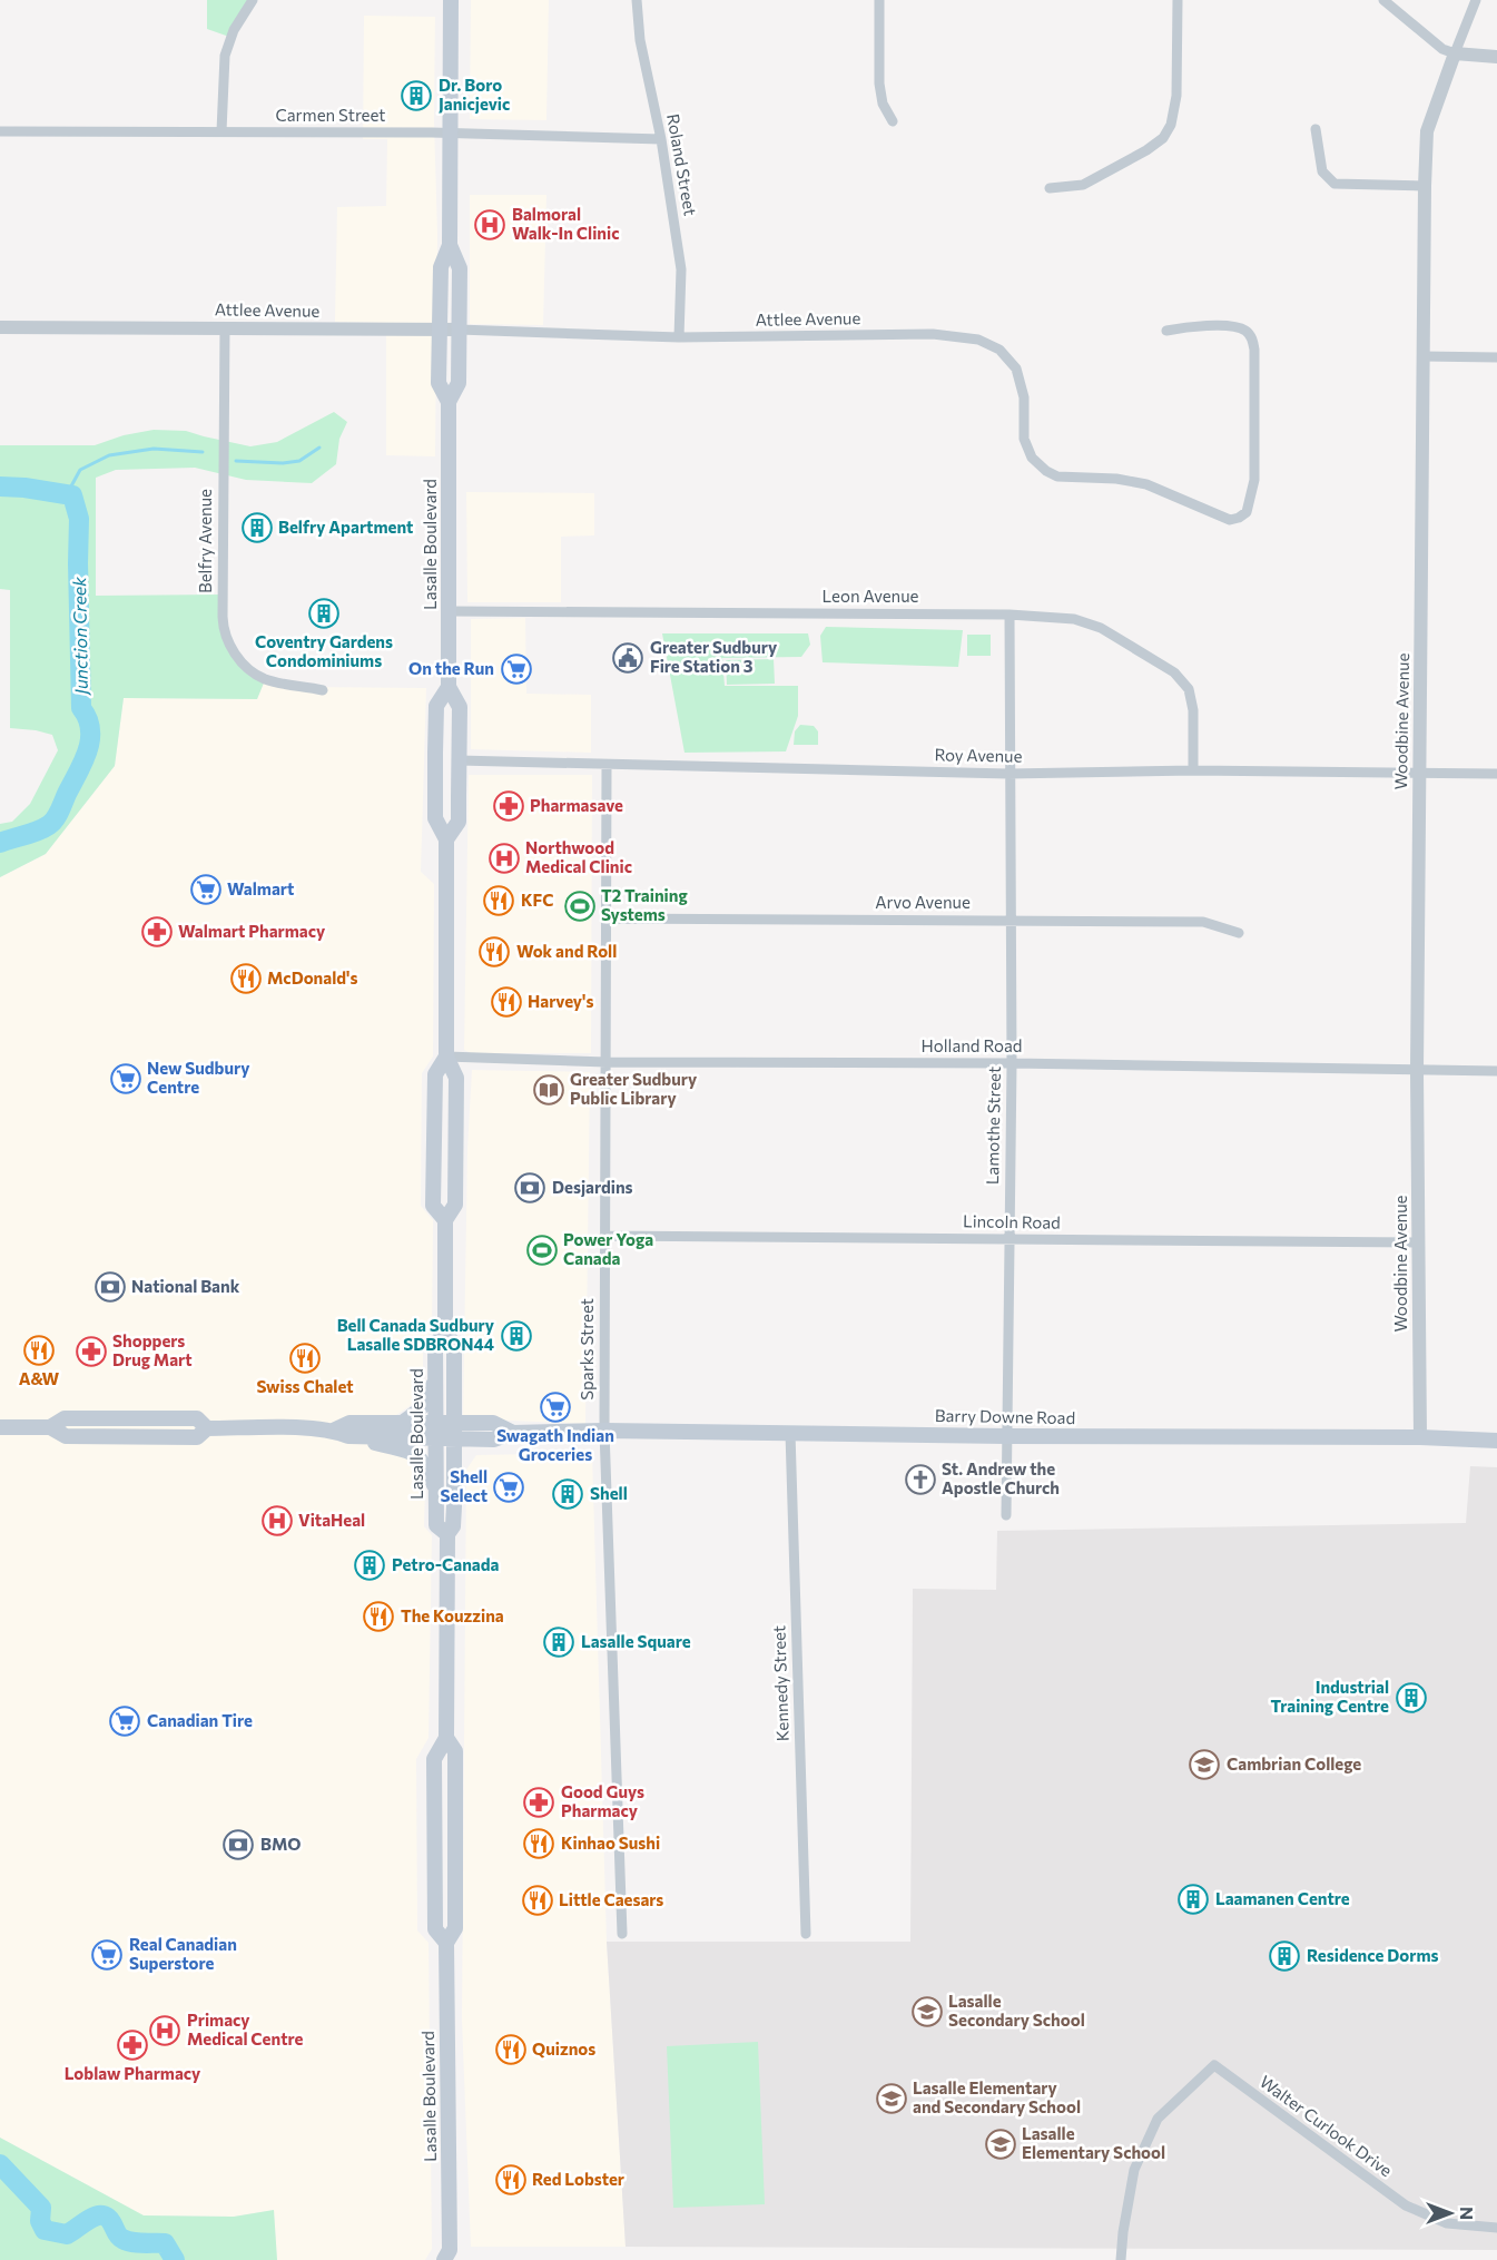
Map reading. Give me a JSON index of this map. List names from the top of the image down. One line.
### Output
{"streets":{"main road":["Lasalle Boulevard","Barry Downe Road"],"street":["Carmen Street","Roland Street","Attlee Avenue","Belfry Avenue","Leon Avenue","Woodbine Avenue","Roy Avenue","Arvo Avenue","Holland Road","Lamothe Street","Lincoln Road","Sparks Street","Kennedy Street","Walter Curlook Drive"]},"crossings":[["Carmen Street","Roland Street"],["Carmen Street","Lasalle Boulevard"],["Roland Street","Attlee Avenue"],["Attlee Avenue","Belfry Avenue"],["Attlee Avenue","Lasalle Boulevard"],["Lasalle Boulevard","Leon Avenue"],["Lasalle Boulevard","Roy Avenue"],["Lasalle Boulevard","Holland Road"],["Lasalle Boulevard","Barry Downe Road"],["Leon Avenue","Roy Avenue"],["Leon Avenue","Lamothe Street"],["Woodbine Avenue","Roy Avenue"],["Woodbine Avenue","Holland Road"],["Woodbine Avenue","Lincoln Road"],["Woodbine Avenue","Barry Downe Road"],["Roy Avenue","Lamothe Street"],["Roy Avenue","Sparks Street"],["Arvo Avenue","Lamothe Street"],["Arvo Avenue","Sparks Street"],["Holland Road","Lamothe Street"],["Holland Road","Sparks Street"],["Lamothe Street","Lincoln Road"],["Lamothe Street","Barry Downe Road"],["Lincoln Road","Sparks Street"],["Sparks Street","Barry Downe Road"],["Barry Downe Road","Kennedy Street"]],"water":["Junction Creek"],"places":{"building":["Dr. Boro Janicjevic","Belfry Apartment","Coventry Gardens Condominiums","Bell Canada Sudbury Lasalle SDBRON44","Shell","Petro-Canada","Lasalle Square","Industrial Training Centre","Laamanen Centre","Residence Dorms"],"hospital":["Balmoral Walk-In Clinic","Northwood Medical Clinic","VitaHeal","Primacy Medical Centre"],"public building":["Greater Sudbury Fire Station 3"],"supermarket":["On the Run","Walmart","New Sudbury Centre","Swagath Indian Groceries","Shell Select","Canadian Tire","Real Canadian Superstore"],"pharmacy":["Pharmasave","Walmart Pharmacy","Shoppers Drug Mart","Good Guys Pharmacy","Loblaw Pharmacy"],"restaurant":["KFC","Wok and Roll","McDonald's","Harvey's","A&W","Swiss Chalet","The Kouzzina","Kinhao Sushi","Little Caesars","Quiznos","Red Lobster"],"sports":["T2 Training Systems","Power Yoga Canada"],"library":["Greater Sudbury Public Library"],"bank":["Desjardins","National Bank","BMO"],"church":["St. Andrew the Apostle Church"],"school or university":["Cambrian College","Lasalle Secondary School","Lasalle Elementary and Secondary School","Lasalle Elementary School"]},"north":"right"}
